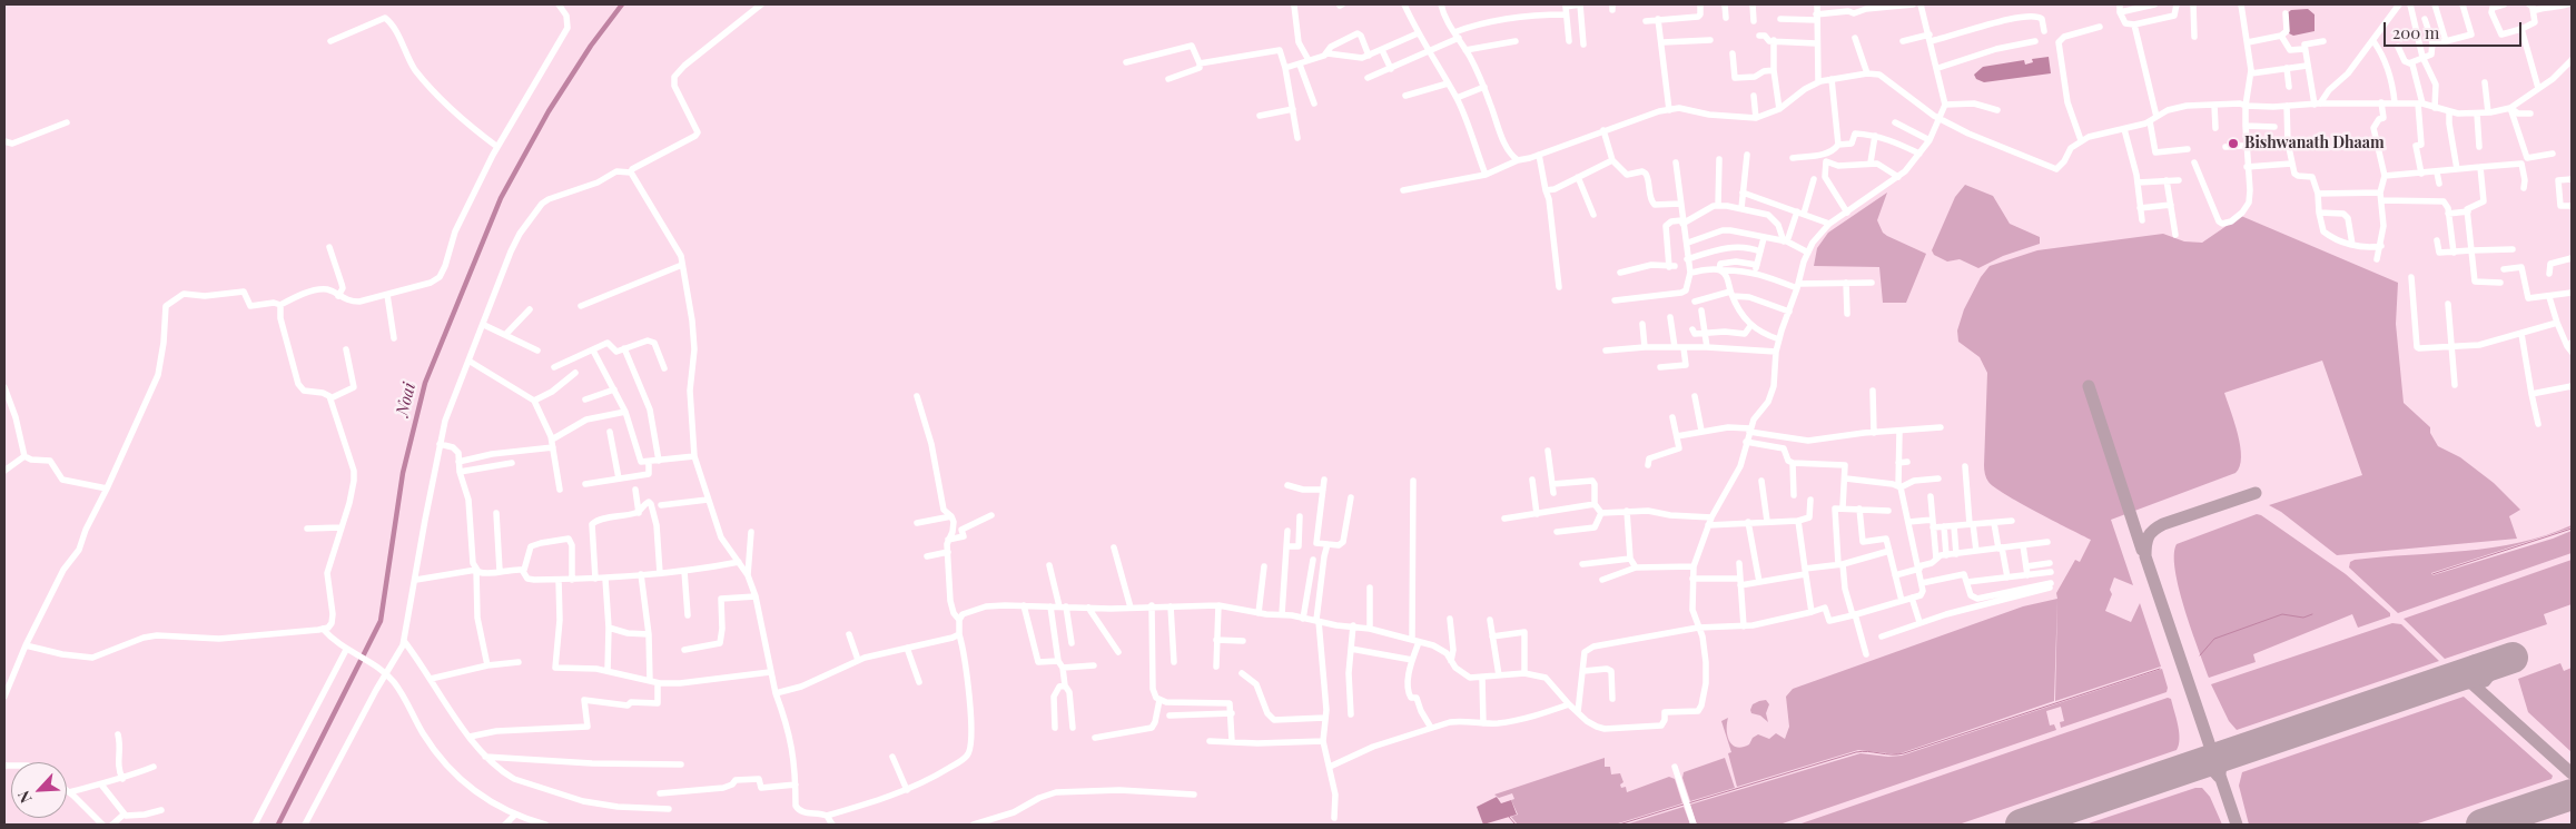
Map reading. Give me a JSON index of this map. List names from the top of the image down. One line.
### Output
{"water":["Noai"],"places":["Bishwanath Dhaam"],"scale_bar":"200 m","north":"bottom left"}
